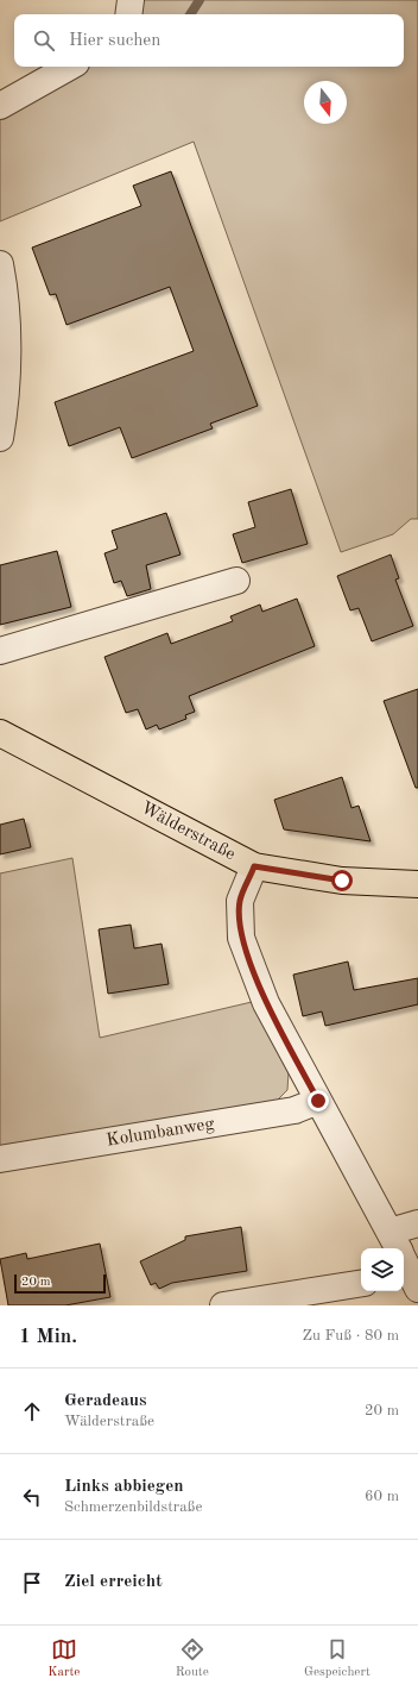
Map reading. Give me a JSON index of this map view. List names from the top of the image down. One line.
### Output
{"streets":{"main road":["Wälderstraße"],"street":["Kolumbanweg"]},"scale_bar":"20 m","north":"bottom","page":{"search":"Hier suchen","scale":"20 m","heading":["1 Min.","Zu Fuß · 80 m"],"list":[["Geradeaus","Wälderstraße","20 m"],["Links abbiegen","Schmerzenbildstraße","60 m"],"Ziel erreicht"],"nav":["Karte","Route","Gespeichert"]}}
